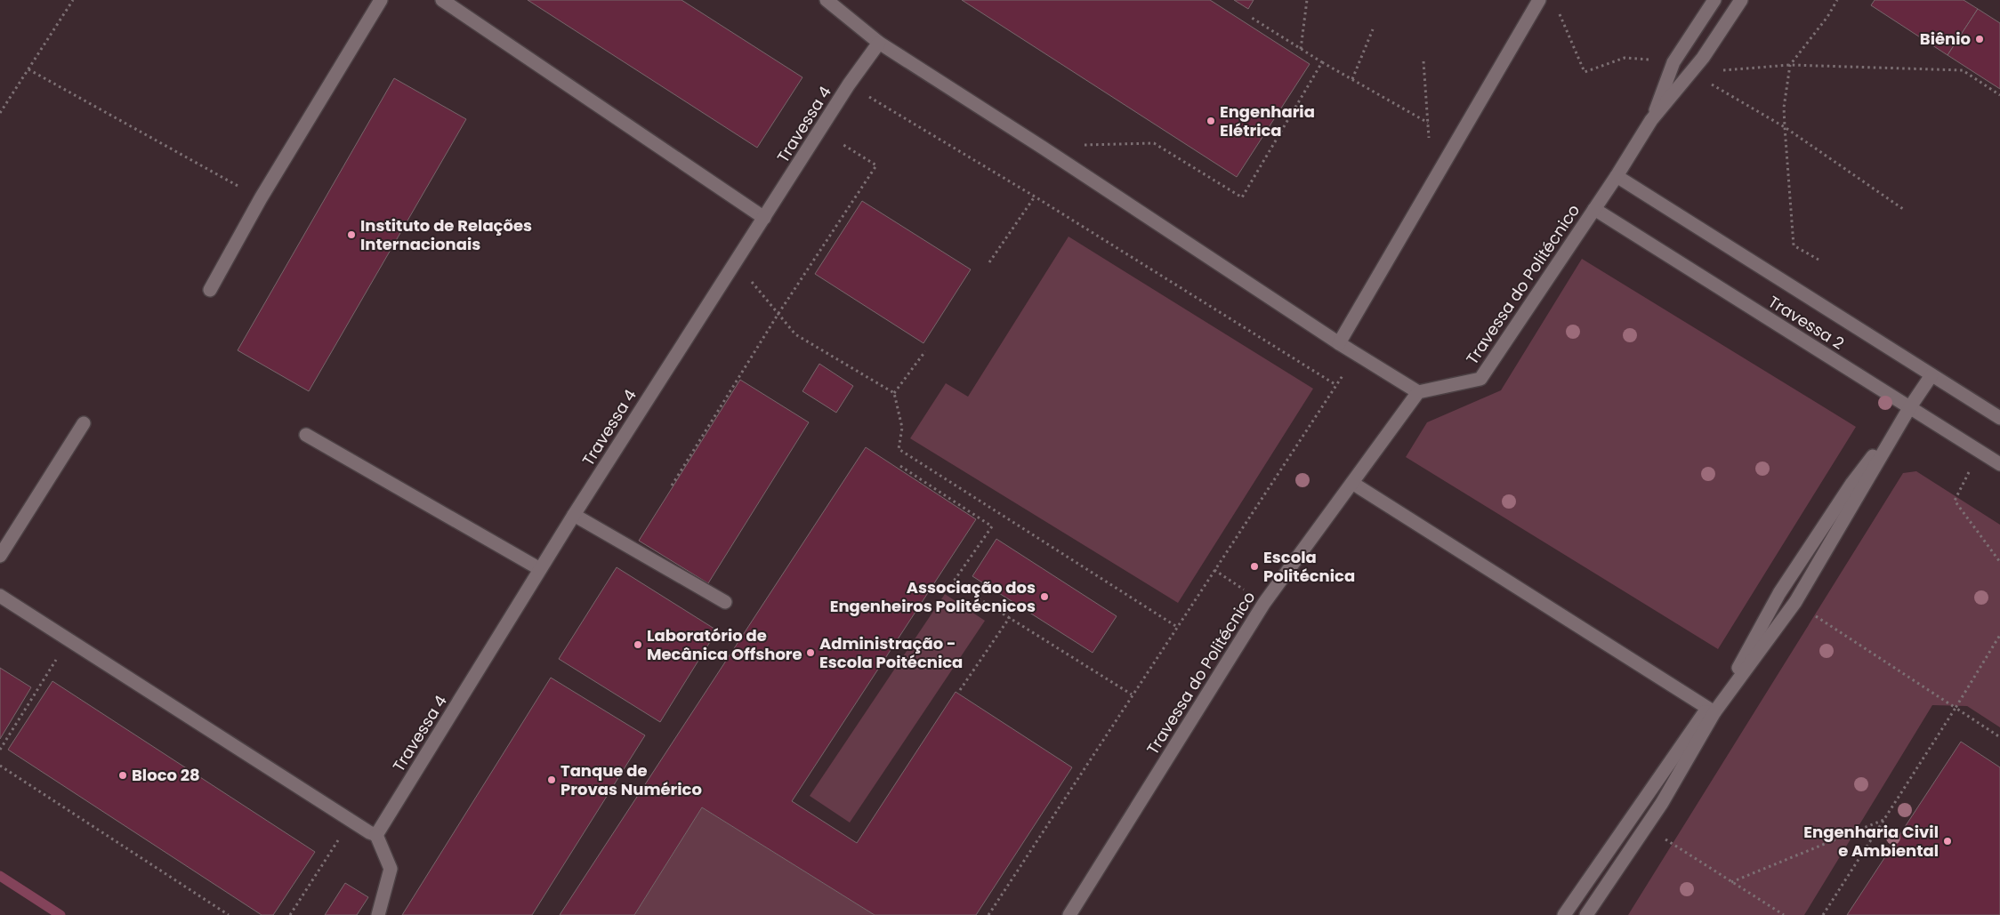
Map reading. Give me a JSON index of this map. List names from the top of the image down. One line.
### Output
{"streets":{"lane":["Travessa 4","Travessa do Politécnico","Travessa 2"]},"crossings":[["Travessa do Politécnico","Travessa 2"]],"places":["Biênio","Engenharia Elétrica","Instituto de Relações Internacionais","Escola Politécnica","Associação dos Engenheiros Politécnicos","Laboratório de Mecânica Offshore","Administração - Escola Poitécnica","Bloco 28","Tanque de Provas Numérico","Engenharia Civil e Ambiental"]}
